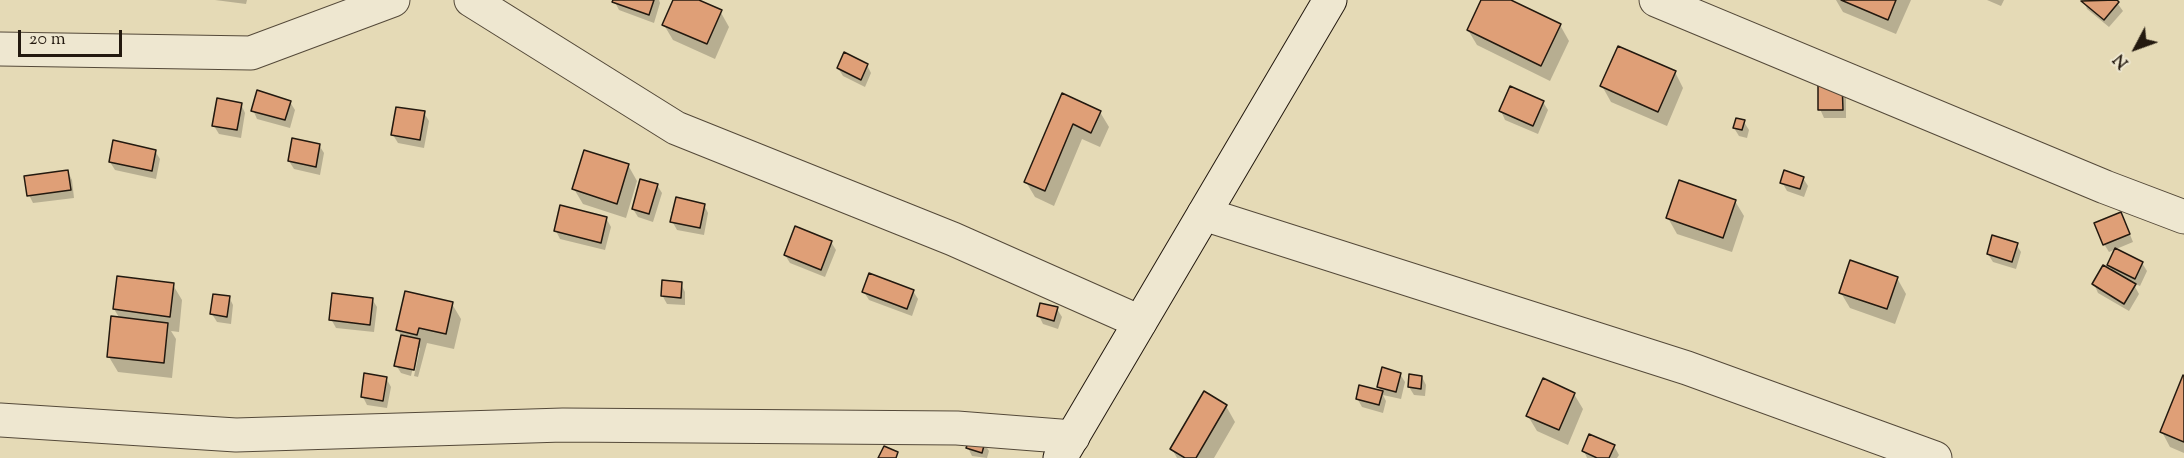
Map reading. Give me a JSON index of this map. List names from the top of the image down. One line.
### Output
{"scale_bar":"20 m","north":"bottom left"}
